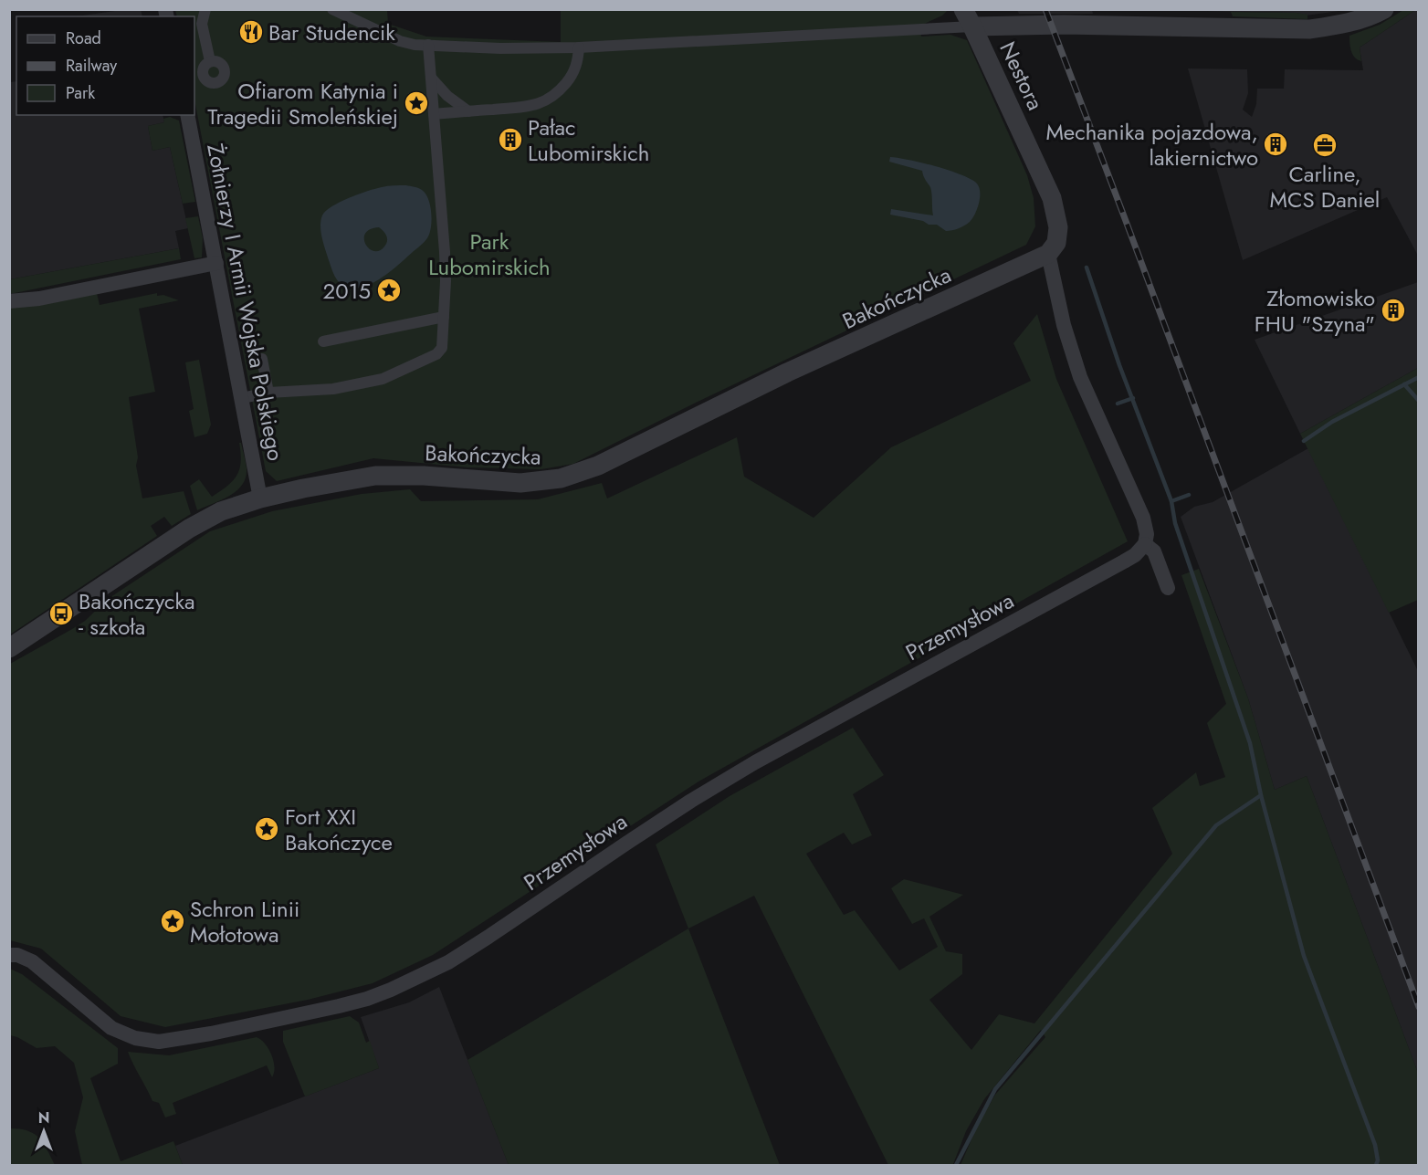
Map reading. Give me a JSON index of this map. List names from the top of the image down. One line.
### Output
{"streets":{"street":["Nestora","Bakończycka","Żołnierzy I Armii Wojska Polskiego","Przemysłowa"]},"crossings":[["Nestora","Bakończycka"],["Bakończycka","Żołnierzy I Armii Wojska Polskiego"]],"parks":["Park Lubomirskich"],"places":{"restaurant":["Bar Studencik"],"place":["Ofiarom Katynia i Tragedii Smoleńskiej","2015","Fort XXI Bakończyce","Schron Linii Mołotowa"],"building":["Pałac Lubomirskich","Mechanika pojazdowa, lakiernictwo","Złomowisko FHU \"Szyna\""],"office":["Carline, MCS Daniel"],"bus stop":["Bakończycka - szkoła"]},"legend":["Road","Railway","Park"],"north":"top"}
